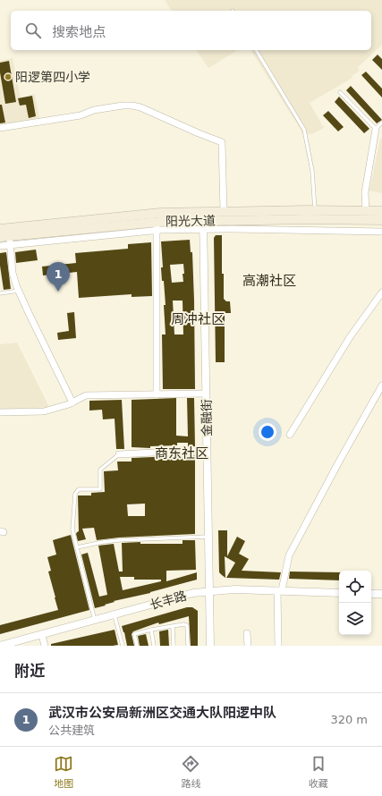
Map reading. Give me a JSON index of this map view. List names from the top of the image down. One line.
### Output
{"streets":{"main road":["阳光大道"],"street":["金融街","长丰路"]},"crossings":[["阳光大道","金融街"],["金融街","长丰路"]],"districts":["高潮社区","周冲社区","商东社区"],"places":["阳逻第四小学"],"page":{"search":"搜索地点","pins":"1","heading":"附近","list":[{"mark":"1","name":"武汉市公安局新洲区交通大队阳逻中队","note":"公共建筑","value":"320 m"}],"nav":["地图","路线","收藏"]}}
